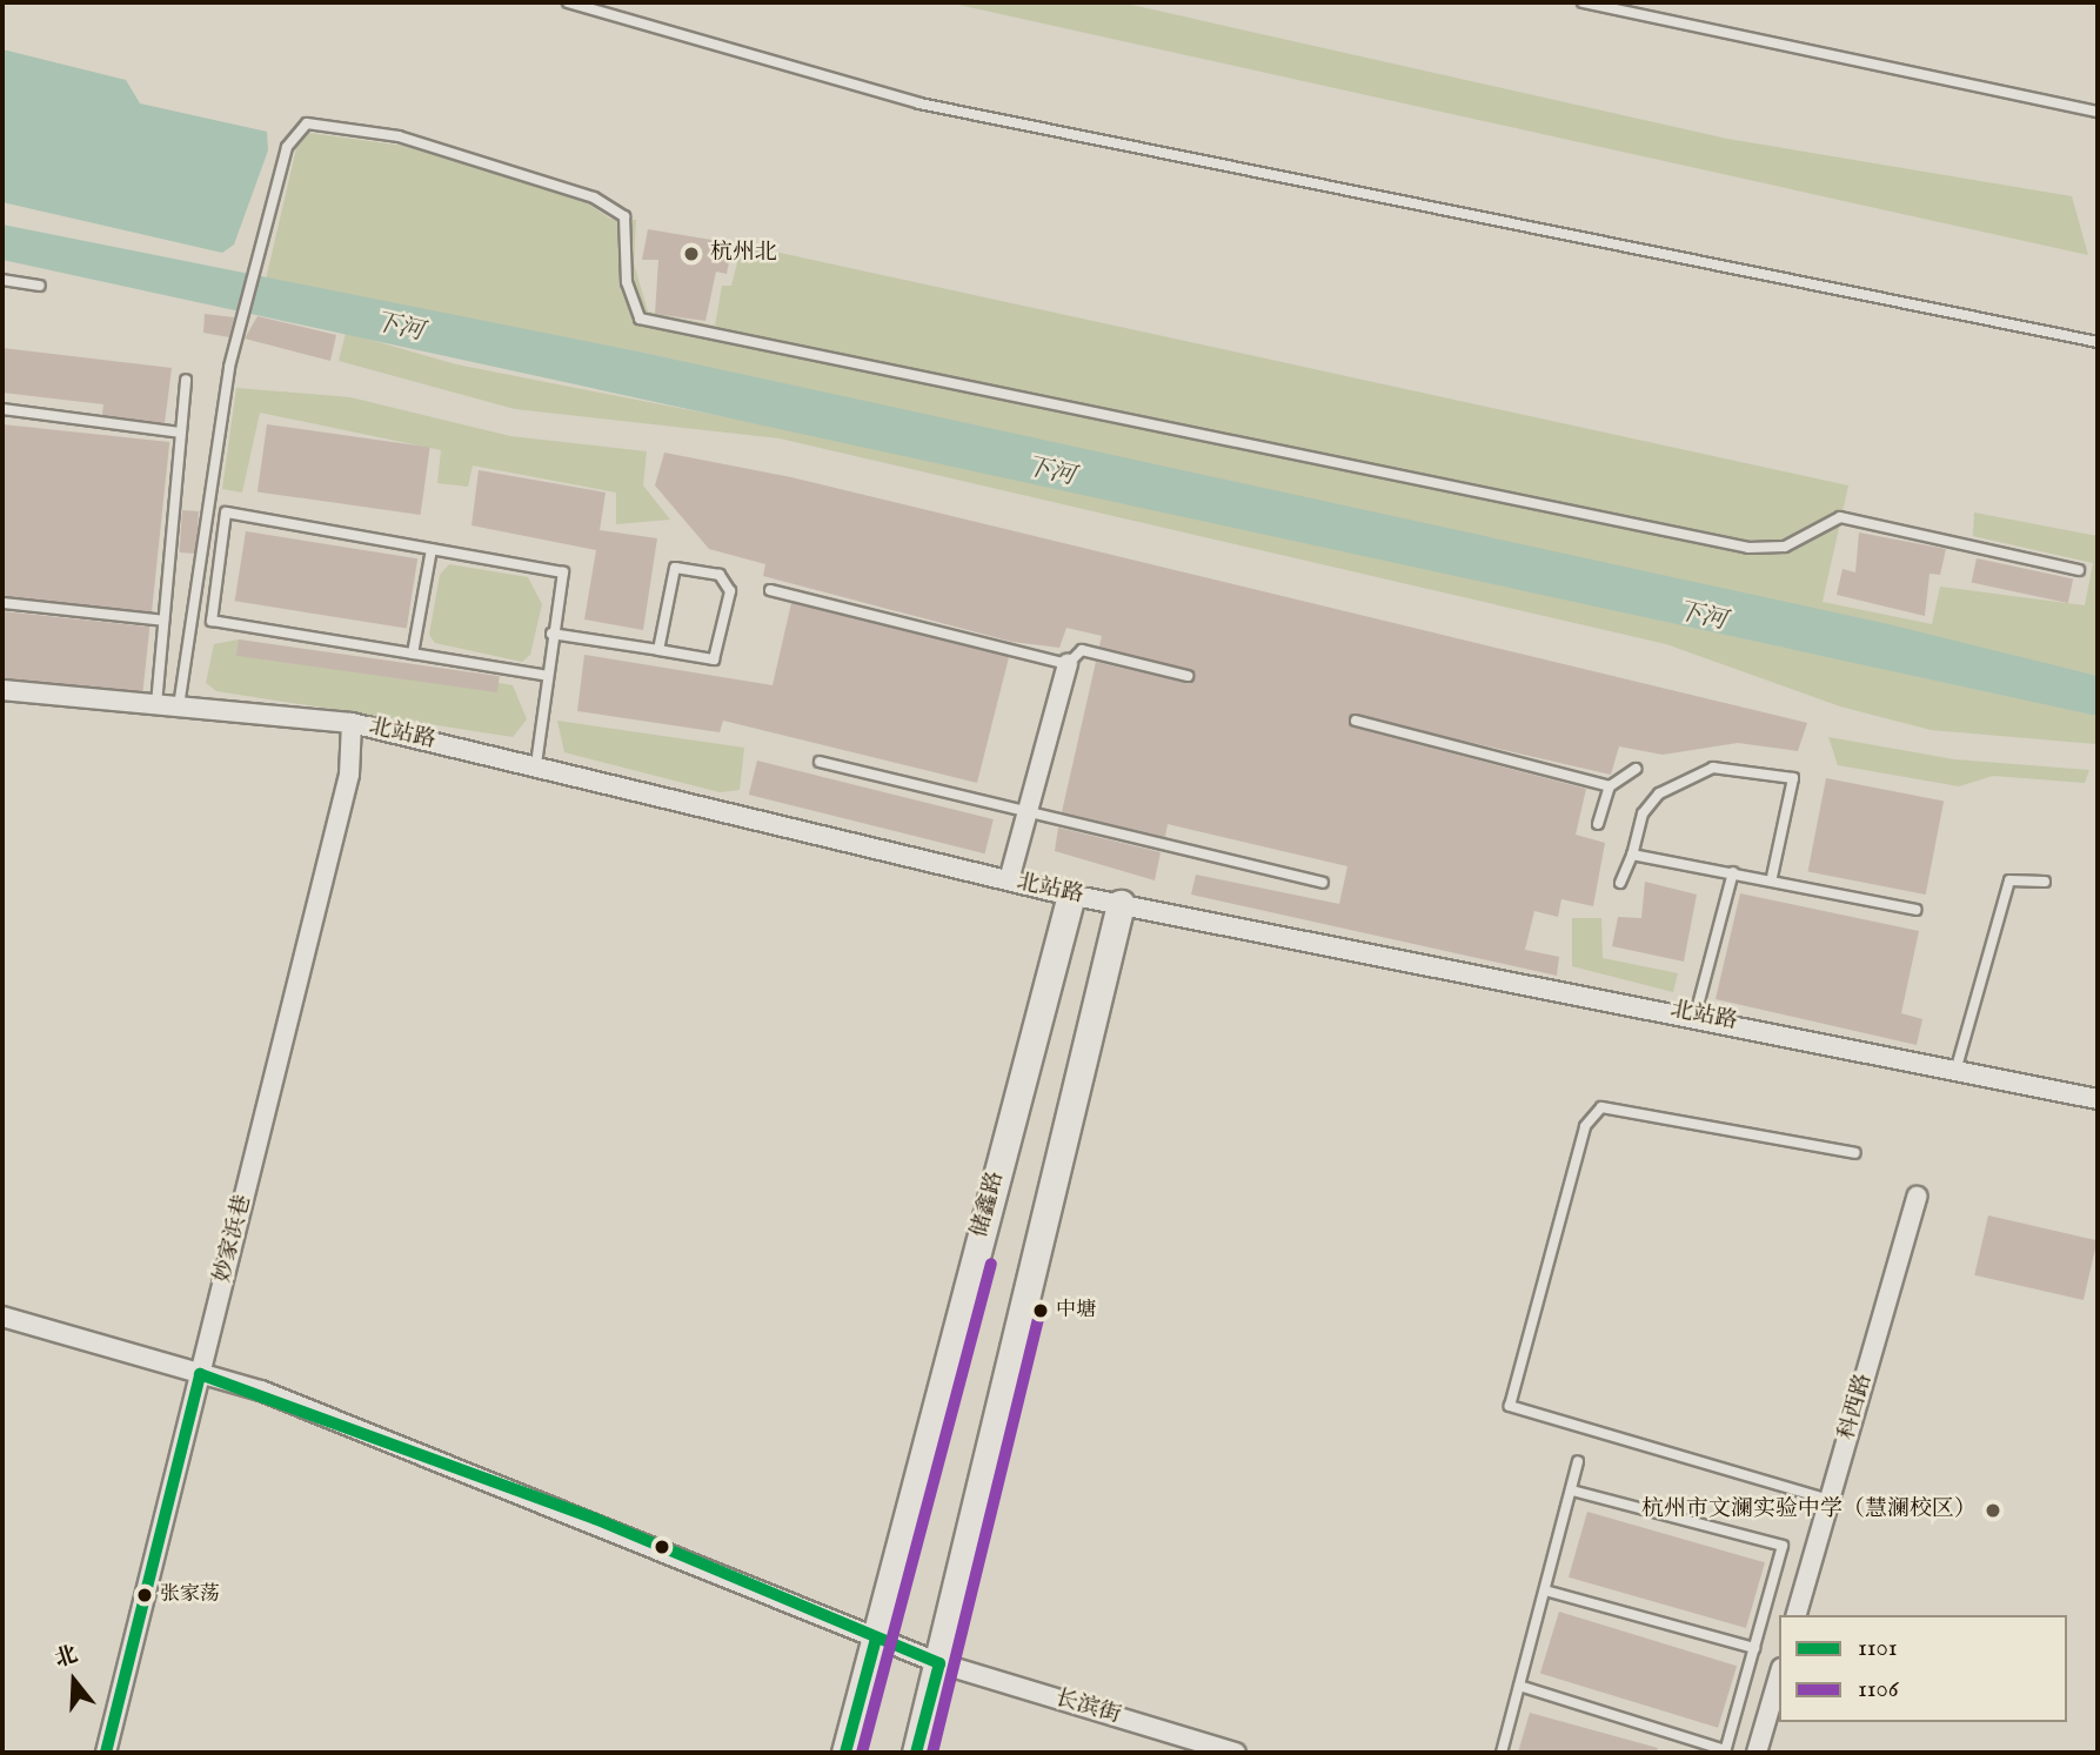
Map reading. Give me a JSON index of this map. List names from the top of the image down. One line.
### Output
{"streets":{"street":["北站路","储鑫路","妙家浜巷","科西路","长滨街"]},"crossings":[["北站路","储鑫路"],["北站路","妙家浜巷"],["储鑫路","长滨街"],["妙家浜巷","长滨街"]],"water":["下河"],"places":["杭州北","中塘","杭州市文澜实验中学（慧澜校区）","张家荡"],"lines":["transit line 1106","transit line 1101"],"legend":["1101","1106"],"north":"top"}
